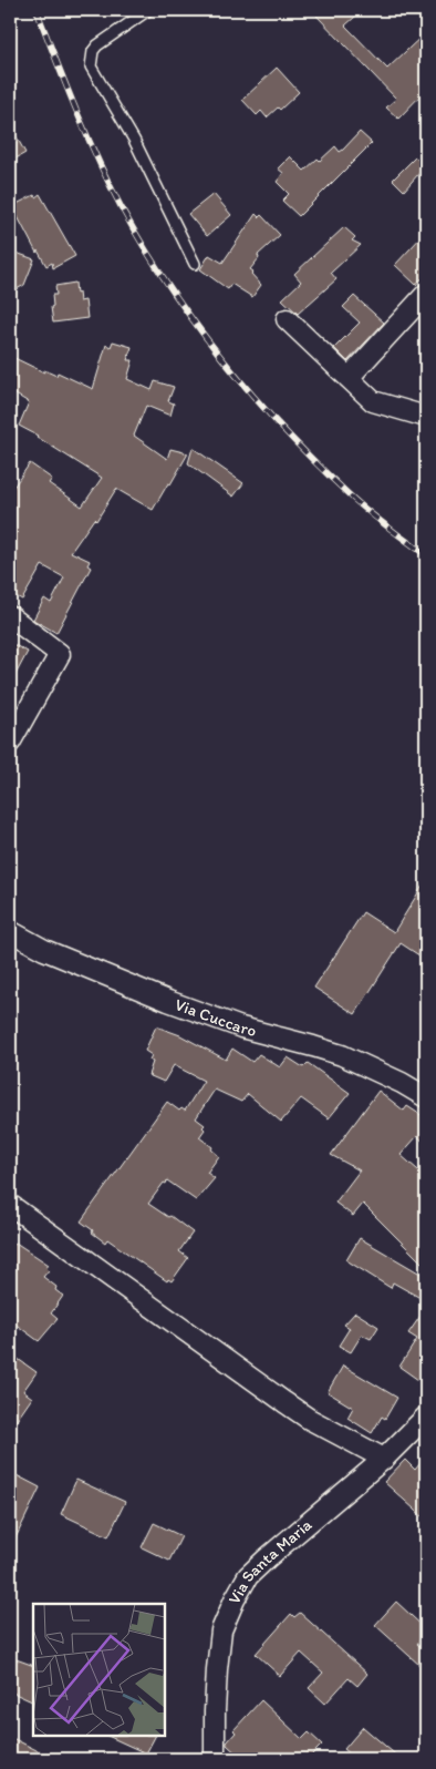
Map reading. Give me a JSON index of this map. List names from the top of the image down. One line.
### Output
{"streets":{"street":["Via Cuccaro","Via Santa Maria"]}}
